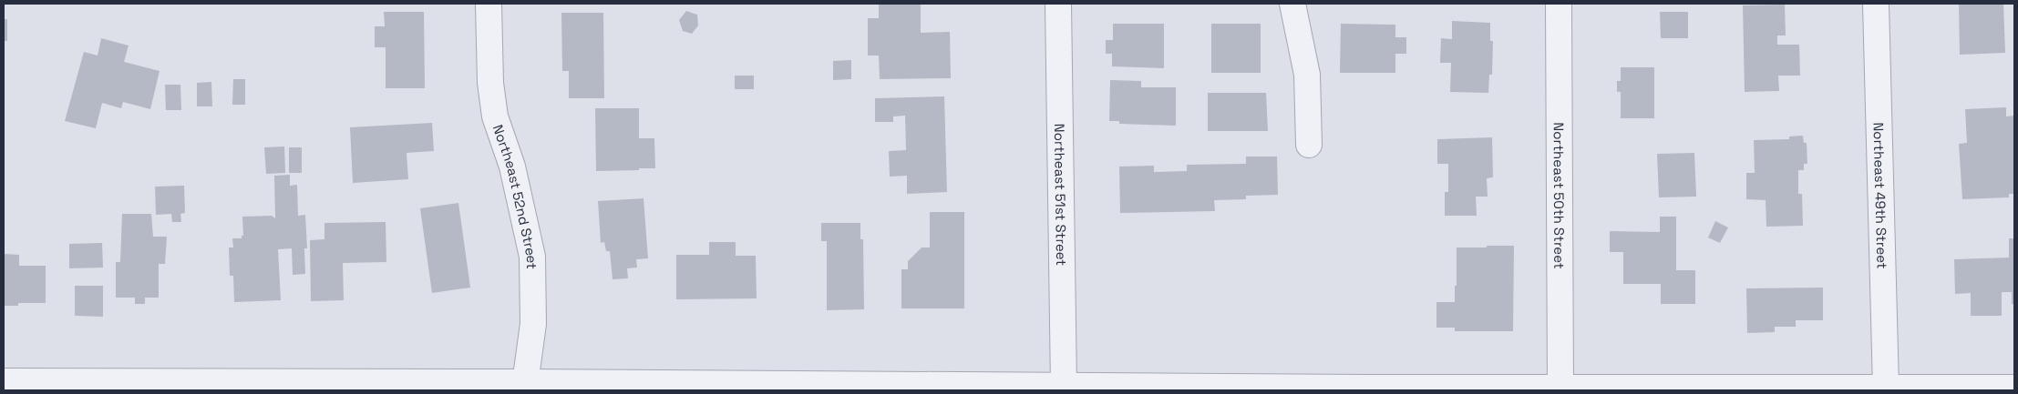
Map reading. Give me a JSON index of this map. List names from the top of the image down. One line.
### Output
{"streets":{"street":["Northeast 51st Street","Northeast 50th Street","Northeast 49th Street","Northeast 52nd Street"]}}
